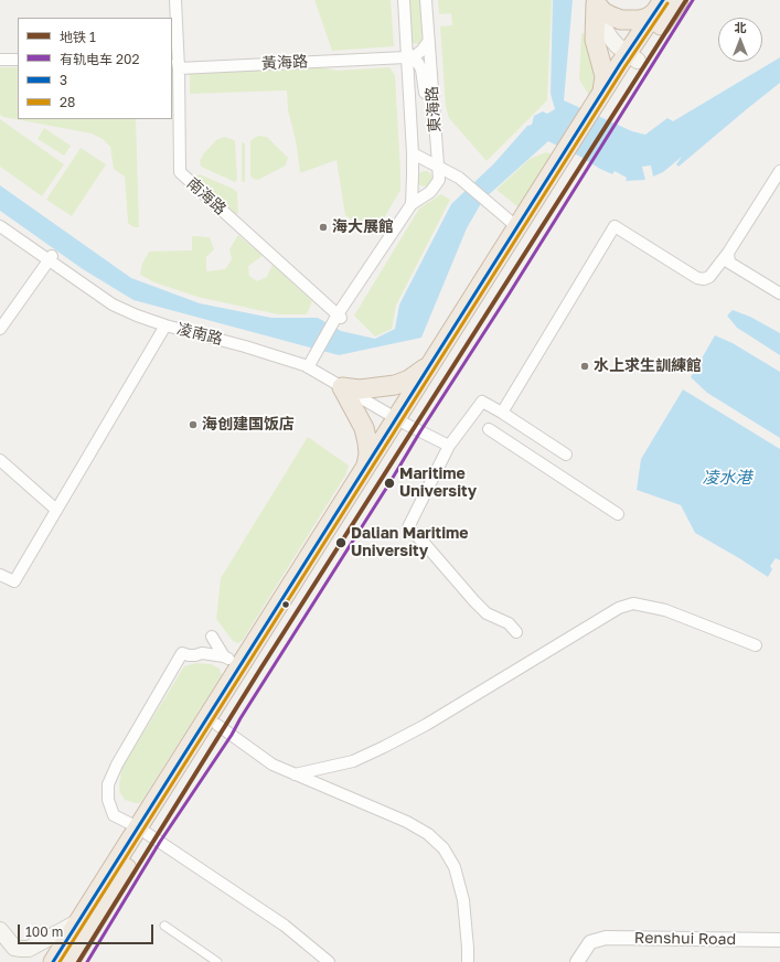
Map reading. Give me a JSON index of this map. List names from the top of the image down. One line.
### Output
{"streets":{"street":["黃海路","東海路","南海路","凌南路","Renshui Road"]},"crossings":[["黃海路","東海路"],["黃海路","南海路"]],"water":["凌水港"],"places":["海大展館","水上求生訓練館","海创建国饭店","Maritime University","Dalian Maritime University"],"lines":["metro line 1","tram line 202","transit line 3","transit line 28"],"legend":["地铁 1","有轨电车 202","3","28"],"scale_bar":"100 m","north":"top"}
